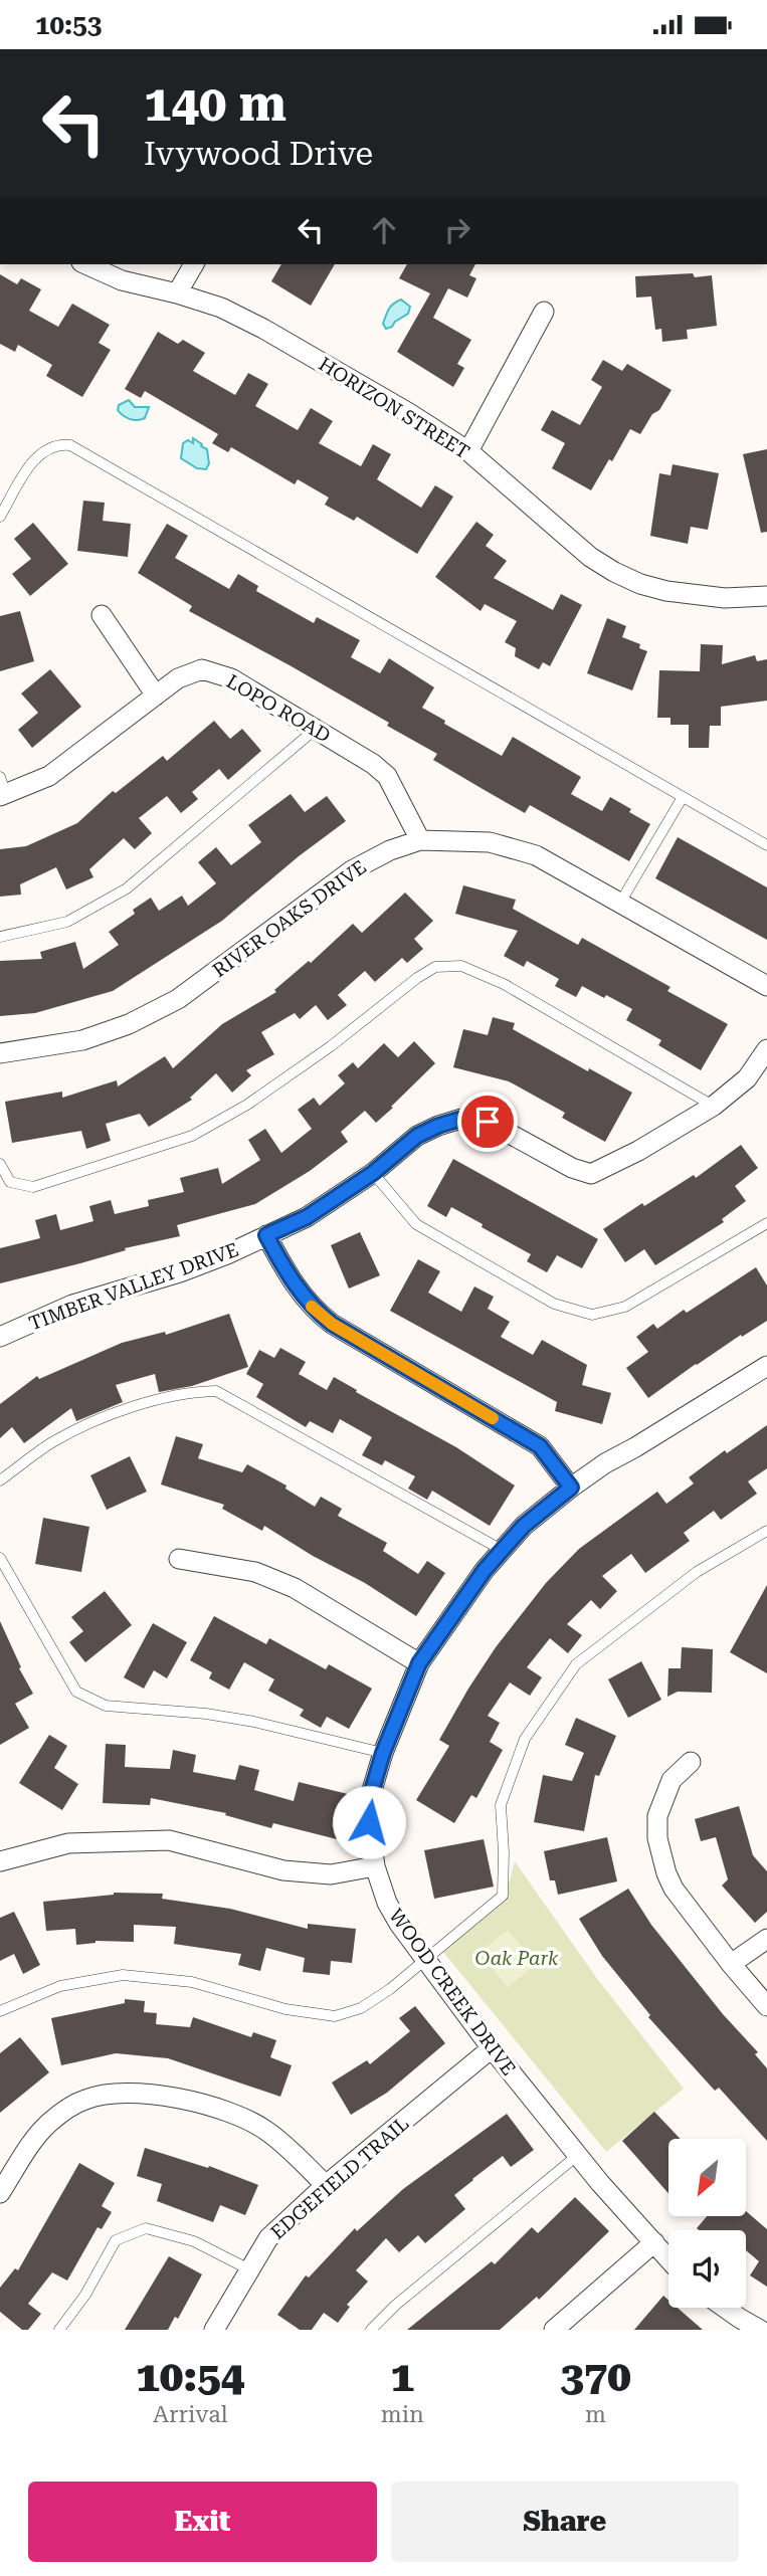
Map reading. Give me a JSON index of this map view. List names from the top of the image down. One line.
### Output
{"streets":{"street":["HORIZON STREET","LOPO ROAD","RIVER OAKS DRIVE","TIMBER VALLEY DRIVE","WOOD CREEK DRIVE","EDGEFIELD TRAIL"]},"crossings":[["LOPO ROAD","RIVER OAKS DRIVE"],["WOOD CREEK DRIVE","EDGEFIELD TRAIL"]],"parks":["Oak Park"],"north":"bottom left","page":{"status":"10:53","turn":["140 m","Ivywood Drive"],"eta":["10:54","Arrival","1","min","370","m"],"buttons":["Exit","Share"]}}
